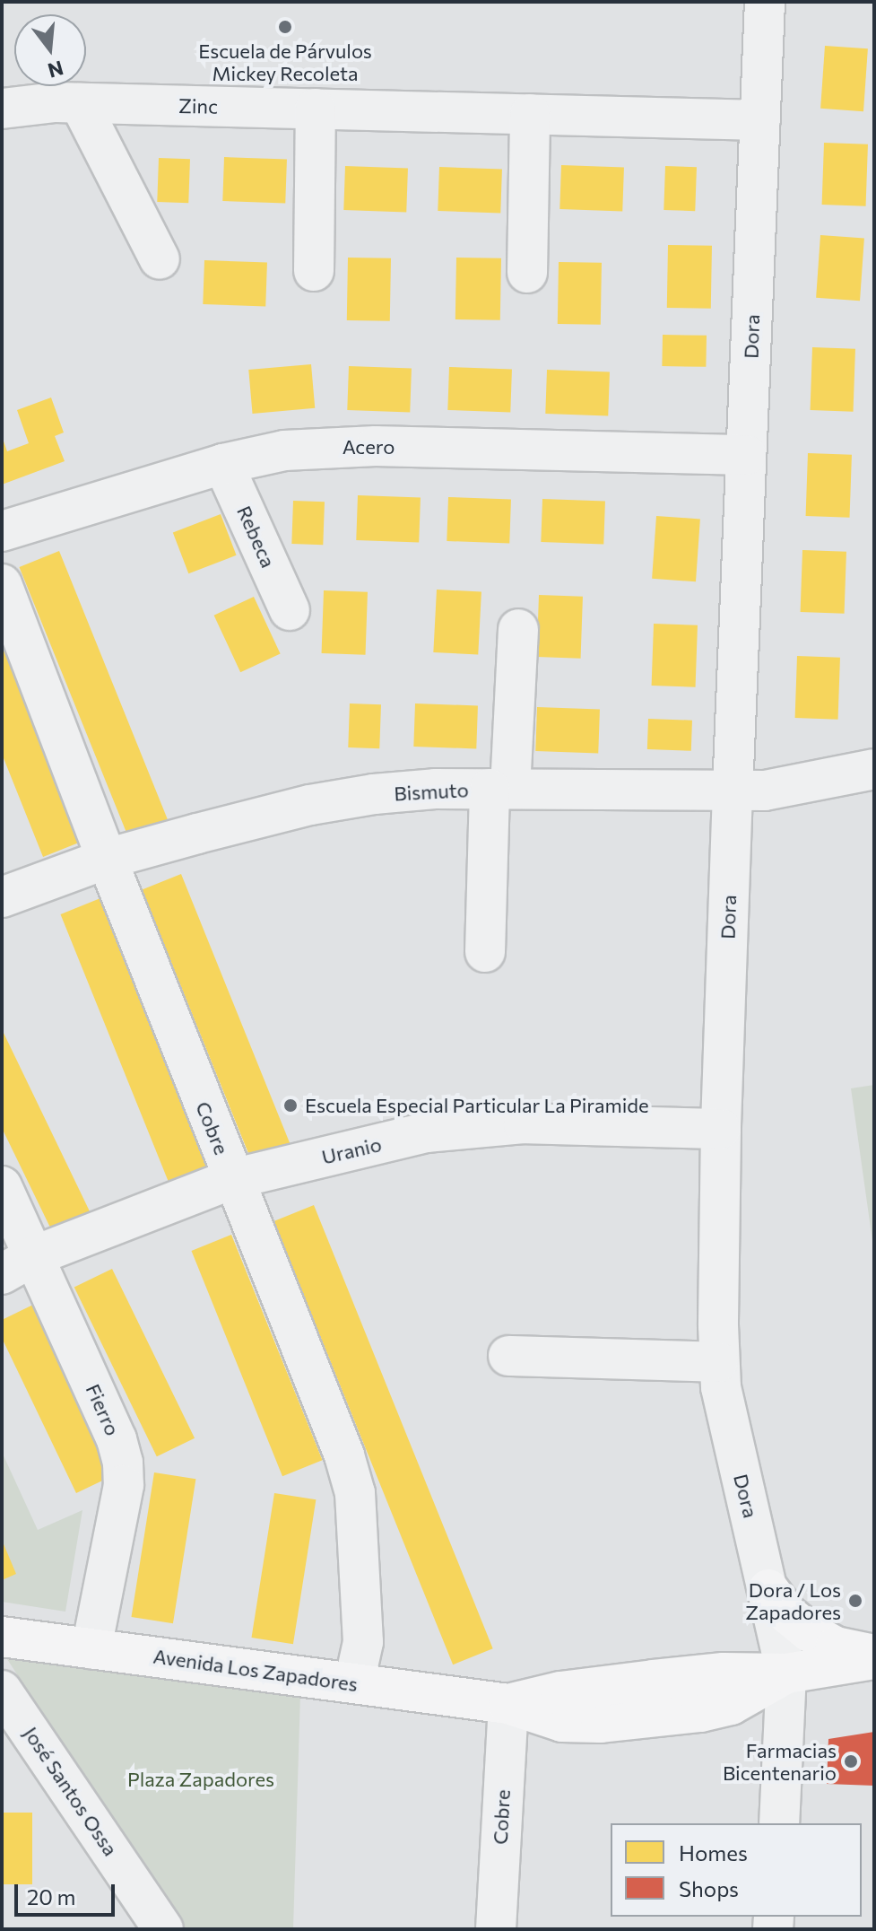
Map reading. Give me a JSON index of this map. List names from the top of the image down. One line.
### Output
{"streets":{"main road":["Avenida Los Zapadores"],"street":["Zinc","Dora","Acero","Rebeca","Bismuto","Cobre","Uranio","Fierro","José Santos Ossa"]},"crossings":[["Zinc","Dora"],["Dora","Acero"],["Dora","Bismuto"],["Dora","Uranio"],["Dora","Avenida Los Zapadores"],["Acero","Rebeca"],["Bismuto","Cobre"],["Cobre","Uranio"],["Cobre","Avenida Los Zapadores"],["Uranio","Fierro"],["Fierro","Avenida Los Zapadores"]],"parks":["Plaza Zapadores"],"places":["Escuela de Párvulos Mickey Recoleta","Escuela Especial Particular La Piramide","Dora / Los Zapadores","Farmacias Bicentenario"],"legend":["Homes","Shops"],"scale_bar":"20 m","north":"bottom"}
